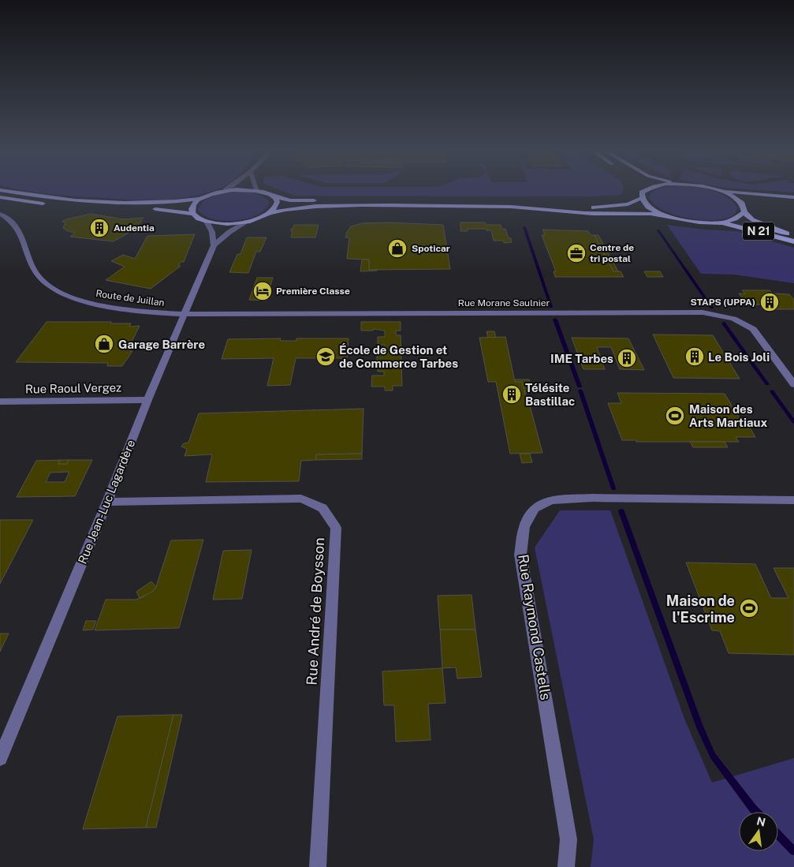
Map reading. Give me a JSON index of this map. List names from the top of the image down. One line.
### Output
{"streets":{"main road":["N 21"],"street":["Route de Juillan","Rue Morane Saulnier","Rue Raoul Vergez","Rue Jean-Luc Lagardère","Rue André de Boysson","Rue Raymond Castells"]},"crossings":[["Route de Juillan","Rue Morane Saulnier"],["Route de Juillan","Rue Jean-Luc Lagardère"],["Rue Morane Saulnier","Rue Jean-Luc Lagardère"],["Rue Raoul Vergez","Rue Jean-Luc Lagardère"],["Rue Jean-Luc Lagardère","Rue André de Boysson"]],"places":{"building":["Audentia","STAPS (UPPA)","Le Bois Joli","IME Tarbes","Télésite Bastillac"],"shop":["Spoticar","Garage Barrère"],"office":["Centre de tri postal"],"hotel":["Première Classe"],"school or university":["École de Gestion et de Commerce Tarbes"],"sports":["Maison des Arts Martiaux","Maison de l'Escrime"]},"north":"top"}
